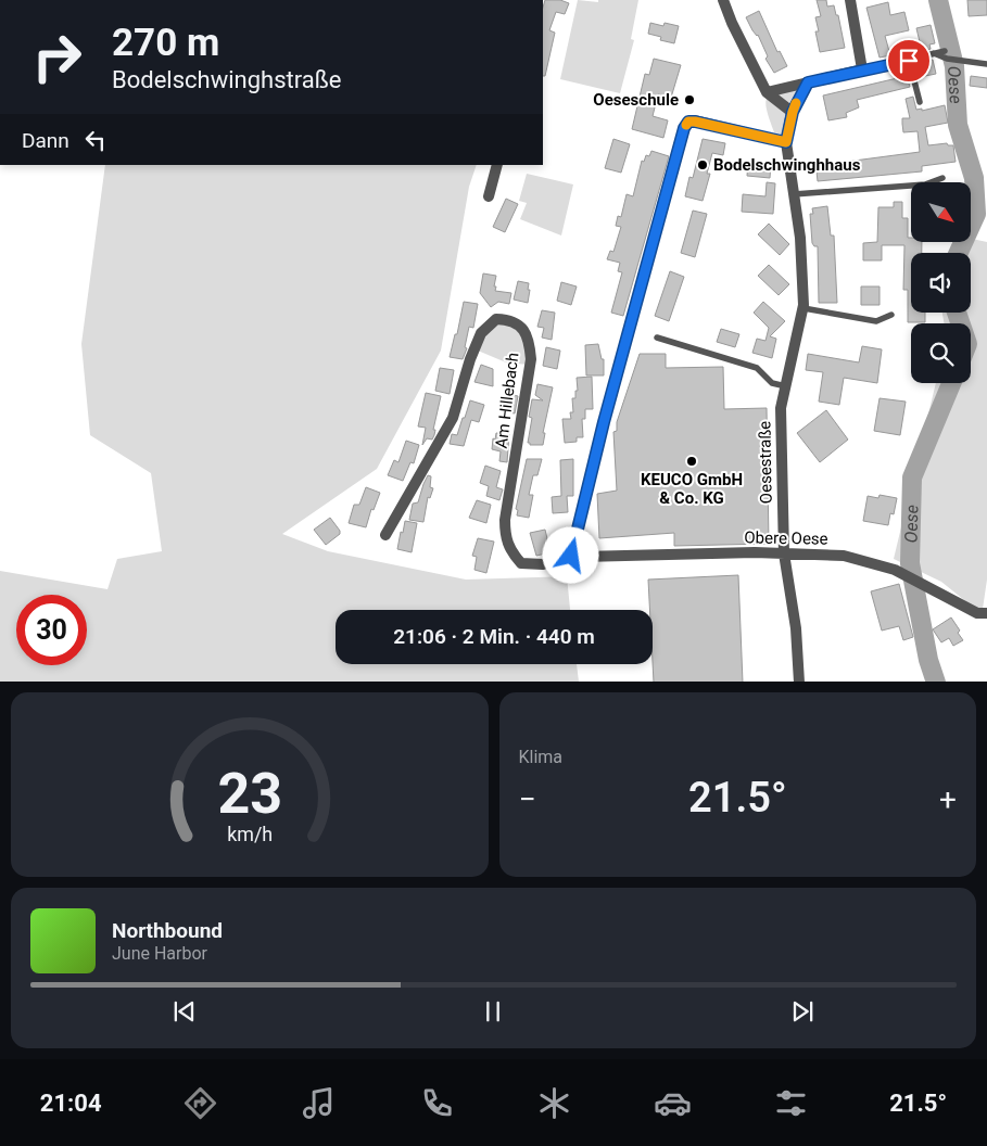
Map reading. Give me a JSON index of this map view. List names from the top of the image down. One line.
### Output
{"streets":{"street":["Am Hillebach","Oesestraße","Obere Oese"]},"crossings":[["Am Hillebach","Obere Oese"],["Oesestraße","Obere Oese"]],"water":["Oese"],"places":["Oeseschule","Bodelschwinghhaus","KEUCO GmbH & Co. KG"],"north":"bottom right","page":{"turn":["270 m","Bodelschwinghstraße"],"then":"Dann","limit":"30","trip":"21:06 · 2 Min. · 440 m","tile":"Klima","heat":["−","21.5°","+"],"song":["Northbound","June Harbor"],"tabs":["21:04","21.5°"],"gauge":["23","km/h"]}}
